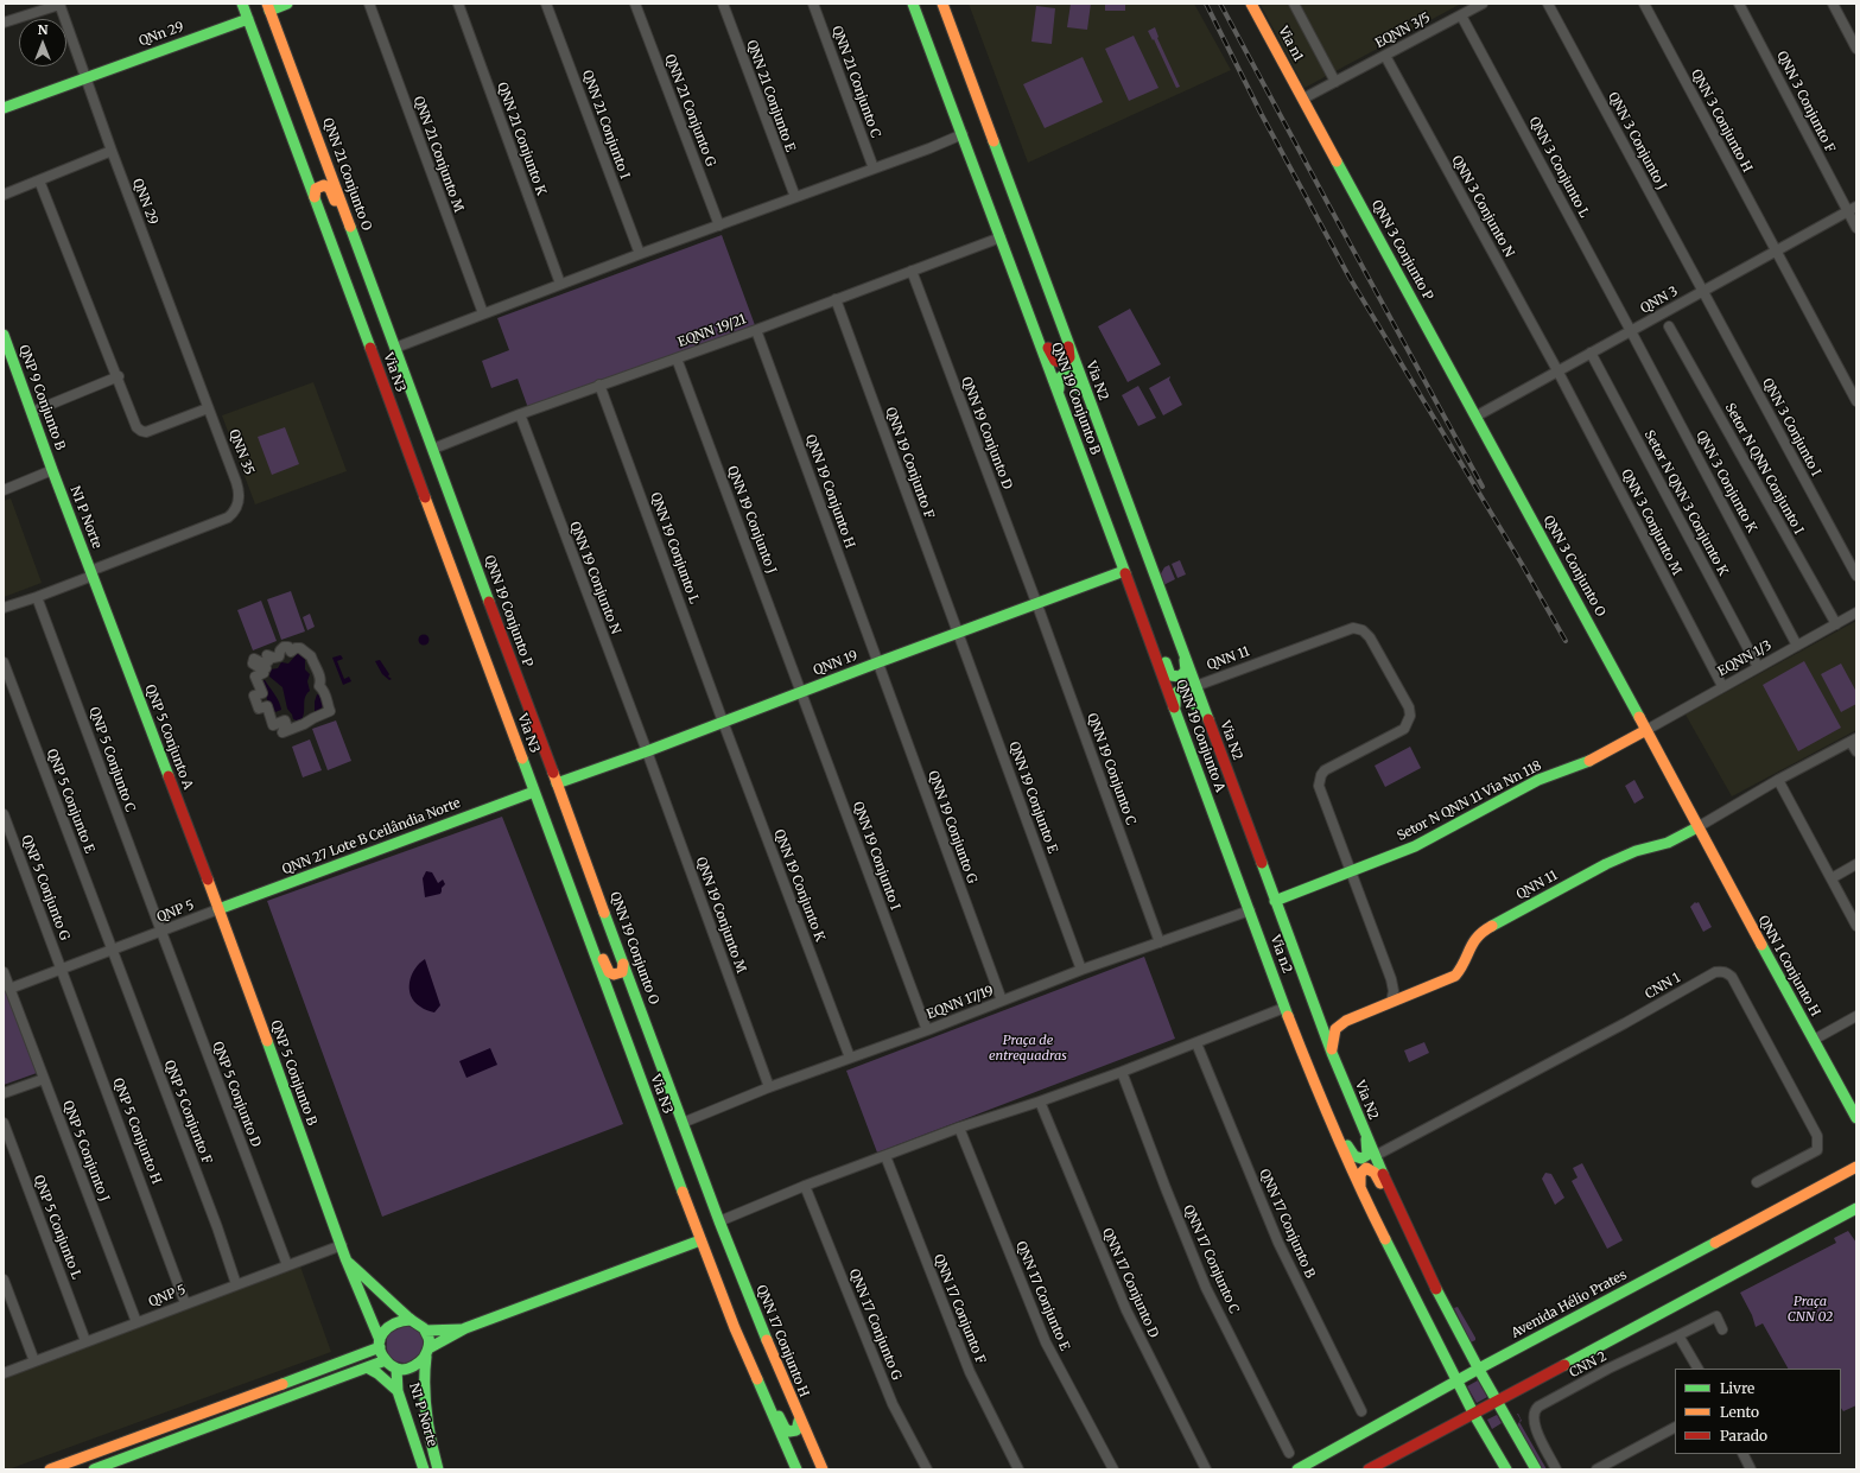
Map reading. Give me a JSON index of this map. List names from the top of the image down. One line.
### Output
{"streets":{"main road":["QNn 29","Via n1","QNN 21 Conjunto O","QNN 3 Conjunto P","Via N3","Via N2","QNP 9 Conjunto B","QNN 19 Conjunto B","N1 P Norte","QNN 3 Conjunto O","QNN 19 Conjunto P","QNN 11","QNN 19","QNN 19 Conjunto A","QNP 5 Conjunto A","Setor N QNN 11 Via Nn 118","QNN 27 Lote B Ceilândia Norte","QNN 19 Conjunto O","Via n2","QNN 1 Conjunto H","QNP 5 Conjunto B","Avenida Hélio Prates","QNN 17 Conjunto H"],"street":["EQNN 3/5","QNN 21 Conjunto C","QNN 21 Conjunto E","QNN 3 Conjunto F","QNN 21 Conjunto G","QNN 3 Conjunto H","QNN 21 Conjunto I","QNN 21 Conjunto K","QNN 3 Conjunto J","QNN 21 Conjunto M","QNN 3 Conjunto L","QNN 29","QNN 3 Conjunto N","QNN 3","EQNN 19/21","QNN 3 Conjunto I","QNN 19 Conjunto D","QNN 35","QNN 19 Conjunto F","Setor N QNN Conjunto I","QNN 3 Conjunto K","QNN 19 Conjunto H","Setor N QNN 3 Conjunto K","QNN 19 Conjunto J","QNN 3 Conjunto M","QNN 19 Conjunto L","QNN 19 Conjunto N","EQNN 1/3","QNP 5 Conjunto C","QNN 19 Conjunto C","QNN 19 Conjunto E","QNP 5 Conjunto E","QNN 19 Conjunto G","QNN 19 Conjunto I","QNN 19 Conjunto K","QNP 5 Conjunto G","QNP 5","QNN 19 Conjunto M","CNN 1","EQNN 17/19","QNP 5 Conjunto D","QNP 5 Conjunto F","QNP 5 Conjunto H","QNP 5 Conjunto J","QNN 17 Conjunto B","QNP 5 Conjunto L","QNN 17 Conjunto C","QNN 17 Conjunto D","QNN 17 Conjunto E","QNN 17 Conjunto F","QNN 17 Conjunto G","CNN 2"]},"crossings":[["EQNN 3/5","Via n1"],["EQNN 3/5","QNN 3 Conjunto L"],["EQNN 3/5","QNN 3 Conjunto N"],["EQNN 3/5","QNN 3 Conjunto P"],["QNn 29","QNN 29"],["QNn 29","Via N3"],["Via n1","QNN 3 Conjunto P"],["QNN 3 Conjunto F","QNN 3"],["QNN 3 Conjunto H","QNN 3"],["QNN 3 Conjunto J","QNN 3"],["QNN 3 Conjunto J","QNN 3 Conjunto I"],["QNN 3 Conjunto L","QNN 3"],["QNN 3 Conjunto L","QNN 3 Conjunto K"],["QNN 21 Conjunto O","Via N3"],["QNN 29","QNN 35"],["QNN 3 Conjunto N","QNN 3"],["QNN 3 Conjunto N","QNN 3 Conjunto M"],["QNN 3 Conjunto P","QNN 3"],["QNN 3 Conjunto P","QNN 3 Conjunto O"],["QNN 3","QNN 3 Conjunto I"],["QNN 3","QNN 3 Conjunto K"],["QNN 3","Setor N QNN 3 Conjunto K"],["QNN 3","QNN 3 Conjunto M"],["QNN 3","QNN 3 Conjunto O"],["EQNN 19/21","Via N3"],["EQNN 19/21","QNN 19 Conjunto B"],["EQNN 19/21","QNN 19 Conjunto D"],["EQNN 19/21","QNN 19 Conjunto F"],["EQNN 19/21","QNN 19 Conjunto H"],["EQNN 19/21","QNN 19 Conjunto J"],["EQNN 19/21","QNN 19 Conjunto L"],["EQNN 19/21","QNN 19 Conjunto N"],["EQNN 19/21","QNN 19 Conjunto P"],["Via N3","QNN 19 Conjunto P"],["Via N3","QNN 27 Lote B Ceilândia Norte"],["Via N3","QNN 19 Conjunto O"],["Via N3","EQNN 17/19"],["Via N3","QNN 17 Conjunto H"],["Via N2","QNN 11"],["Via N2","Setor N QNN 11 Via Nn 118"],["Via N2","CNN 1"],["Via N2","Avenida Hélio Prates"],["QNP 9 Conjunto B","N1 P Norte"],["QNN 19 Conjunto B","QNN 19"],["QNN 19 Conjunto B","QNN 19 Conjunto A"],["QNN 19 Conjunto D","QNN 19"],["QNN 19 Conjunto D","QNN 19 Conjunto C"],["QNN 35","N1 P Norte"],["QNN 35","QNP 5 Conjunto A"],["QNN 19 Conjunto F","QNN 19"],["QNN 19 Conjunto F","QNN 19 Conjunto E"],["Setor N QNN Conjunto I","EQNN 1/3"],["QNN 3 Conjunto K","EQNN 1/3"],["QNN 19 Conjunto H","QNN 19"],["QNN 19 Conjunto H","QNN 19 Conjunto G"],["Setor N QNN 3 Conjunto K","EQNN 1/3"],["N1 P Norte","QNP 5 Conjunto A"],["QNN 19 Conjunto J","QNN 19"],["QNN 19 Conjunto J","QNN 19 Conjunto I"],["QNN 3 Conjunto M","EQNN 1/3"],["QNN 19 Conjunto L","QNN 19"],["QNN 19 Conjunto L","QNN 19 Conjunto K"],["QNN 3 Conjunto O","EQNN 1/3"],["QNN 3 Conjunto O","Setor N QNN 11 Via Nn 118"],["QNN 19 Conjunto N","QNN 19"],["QNN 19 Conjunto N","QNN 19 Conjunto M"],["QNN 19 Conjunto P","QNN 19"],["QNN 19 Conjunto P","QNN 19 Conjunto O"],["QNN 11","Setor N QNN 11 Via Nn 118"],["QNN 11","QNN 1 Conjunto H"],["EQNN 1/3","Setor N QNN 11 Via Nn 118"],["QNN 19","QNN 19 Conjunto A"],["QNN 19","QNN 19 Conjunto C"],["QNN 19","QNN 19 Conjunto E"],["QNN 19","QNN 19 Conjunto G"],["QNN 19","QNN 19 Conjunto I"],["QNN 19","QNN 19 Conjunto K"],["QNN 19","QNN 19 Conjunto M"],["QNN 19","QNN 19 Conjunto O"],["QNN 19 Conjunto A","Via n2"],["QNN 19 Conjunto A","EQNN 17/19"],["QNP 5 Conjunto A","QNN 27 Lote B Ceilândia Norte"],["QNP 5 Conjunto A","QNP 5"],["QNP 5 Conjunto A","QNP 5 Conjunto B"],["QNP 5 Conjunto C","QNP 5"],["QNP 5 Conjunto C","QNP 5 Conjunto D"],["QNN 19 Conjunto C","EQNN 17/19"],["QNN 19 Conjunto E","EQNN 17/19"],["QNP 5 Conjunto E","QNP 5"],["QNP 5 Conjunto E","QNP 5 Conjunto F"],["QNN 19 Conjunto G","EQNN 17/19"],["QNN 27 Lote B Ceilândia Norte","QNP 5"],["QNN 27 Lote B Ceilândia Norte","QNP 5 Conjunto B"],["QNN 19 Conjunto I","EQNN 17/19"],["QNN 19 Conjunto K","EQNN 17/19"],["QNP 5 Conjunto G","QNP 5"],["QNP 5 Conjunto G","QNP 5 Conjunto H"],["QNP 5","QNP 5 Conjunto B"],["QNP 5","QNP 5 Conjunto D"],["QNP 5","QNP 5 Conjunto F"],["QNP 5","QNP 5 Conjunto H"],["QNP 5","QNP 5 Conjunto J"],["QNP 5","QNP 5 Conjunto L"],["QNN 19 Conjunto M","EQNN 17/19"],["QNN 19 Conjunto O","EQNN 17/19"],["Via n2","EQNN 17/19"]],"parks":["Praça de entrequadras","Praça CNN 02"],"legend":["Livre","Lento","Parado"],"north":"top"}
